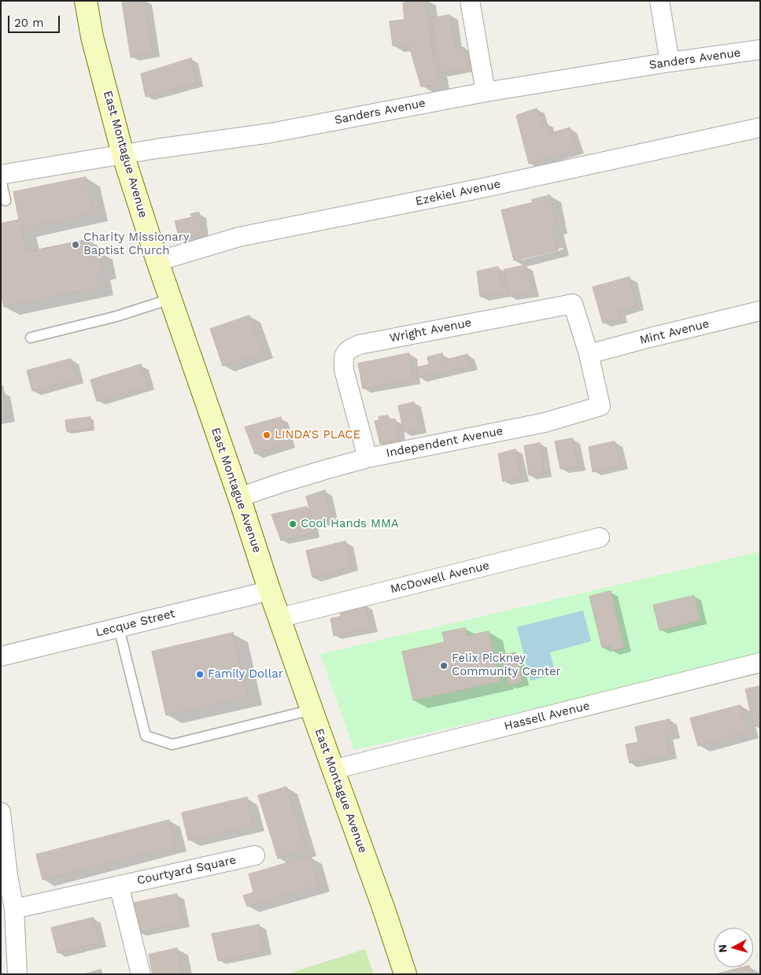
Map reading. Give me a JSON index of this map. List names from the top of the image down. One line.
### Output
{"streets":{"main road":["East Montague Avenue"],"street":["Sanders Avenue","Ezekiel Avenue","Wright Avenue","Mint Avenue","Independent Avenue","McDowell Avenue","Lecque Street","Hassell Avenue","Courtyard Square"]},"crossings":[["Sanders Avenue","East Montague Avenue"],["East Montague Avenue","Ezekiel Avenue"],["East Montague Avenue","Independent Avenue"],["East Montague Avenue","McDowell Avenue"],["East Montague Avenue","Lecque Street"],["East Montague Avenue","Hassell Avenue"],["Wright Avenue","Mint Avenue"],["Wright Avenue","Independent Avenue"],["Mint Avenue","Independent Avenue"]],"places":["Charity Missionary Baptist Church","LINDA'S PLACE","Cool Hands MMA","Felix Pickney Community Center","Family Dollar"],"scale_bar":"20 m","north":"left"}
